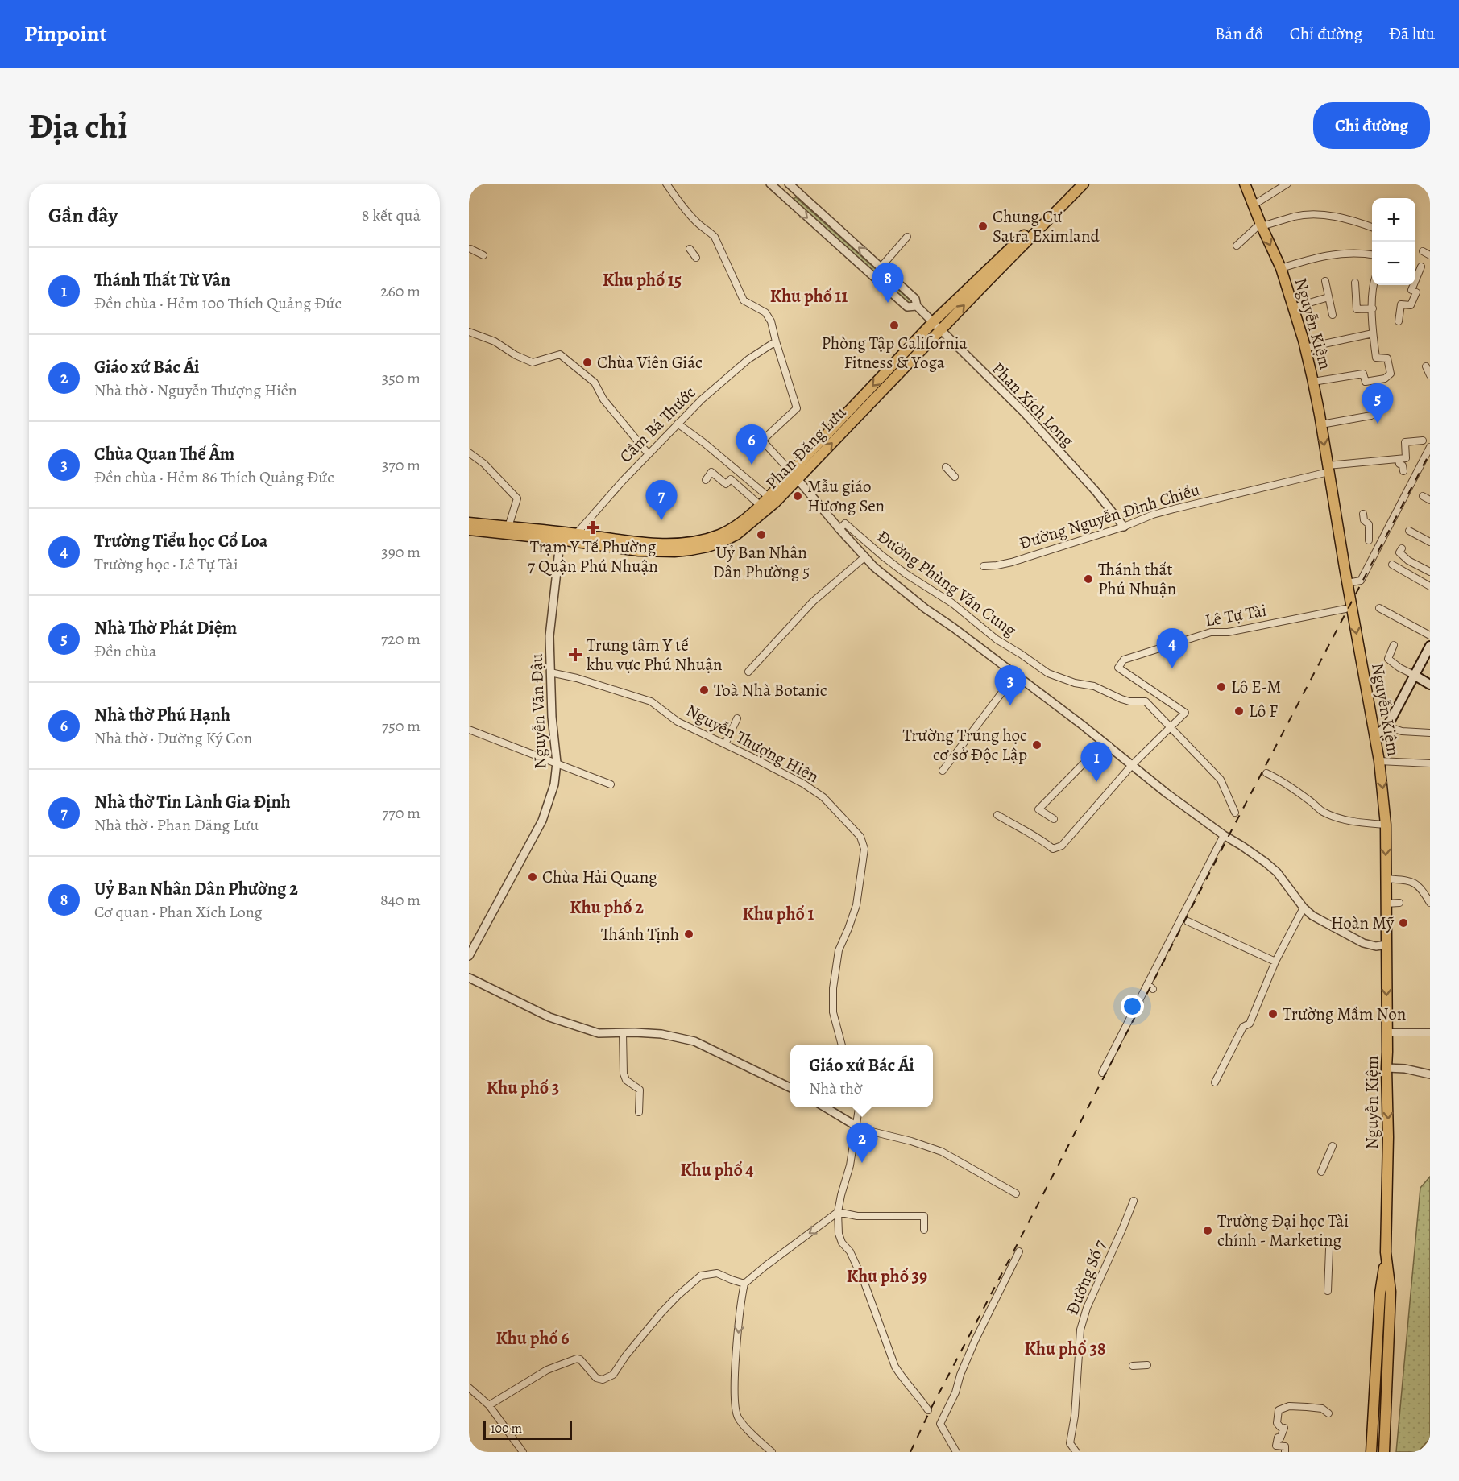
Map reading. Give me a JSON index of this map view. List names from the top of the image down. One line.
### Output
{"streets":{"main road":["Nguyễn Kiệm","Phan Đăng Lưu"],"street":["Phan Xích Long","Cầm Bá Thước","Đường Nguyễn Đình Chiểu","Đường Phùng Văn Cung","Lê Tự Tài","Nguyễn Văn Đậu","Nguyễn Thượng Hiền","Đường Số 7"]},"crossings":[["Nguyễn Kiệm","Đường Nguyễn Đình Chiểu"],["Phan Xích Long","Phan Đăng Lưu"],["Phan Xích Long","Đường Nguyễn Đình Chiểu"],["Cầm Bá Thước","Phan Đăng Lưu"],["Phan Đăng Lưu","Nguyễn Văn Đậu"],["Đường Phùng Văn Cung","Lê Tự Tài"],["Nguyễn Văn Đậu","Nguyễn Thượng Hiền"]],"one_way":["Nguyễn Kiệm"],"districts":["Khu phố 15","Khu phố 11","Khu phố 2","Khu phố 1","Khu phố 3","Khu phố 4","Khu phố 39","Khu phố 6","Khu phố 38"],"places":{"other":["Chung Cư Satra Eximland","Phòng Tập California Fitness & Yoga","Chùa Viên Giác","Mẫu giáo Hương Sen","Uỷ Ban Nhân Dân Phường 5","Thánh thất Phú Nhuận","Lô E-M","Toà Nhà Botanic","Lô F","Trường Trung học cơ sở Độc Lập","Chùa Hải Quang","Hoàn Mỹ","Thánh Tịnh","Trường Mầm Non","Trường Đại học Tài chính - Marketing"],"health":["Trạm Y Tế Phường 7 Quận Phú Nhuận","Trung tâm Y tế khu vực Phú Nhuận"]},"scale_bar":"100 m","page":{"header":"Pinpoint","nav":["Bản đồ","Chỉ đường","Đã lưu"],"buttons":"Chỉ đường","title":"Địa chỉ","heading":["Gần đây","8 kết quả"],"map_buttons":["+","−"],"list":[{"mark":"1","name":"Thánh Thất Từ Vân","note":"Đền chùa · Hẻm 100 Thích Quảng Đức","value":"260 m"},{"mark":"2","name":"Giáo xứ Bác Ái","note":"Nhà thờ · Nguyễn Thượng Hiền","value":"350 m"},{"mark":"3","name":"Chùa Quan Thế Âm","note":"Đền chùa · Hẻm 86 Thích Quảng Đức","value":"370 m"},{"mark":"4","name":"Trường Tiểu học Cổ Loa","note":"Trường học · Lê Tự Tài","value":"390 m"},{"mark":"5","name":"Nhà Thờ Phát Diệm","note":"Đền chùa","value":"720 m"},{"mark":"6","name":"Nhà thờ Phú Hạnh","note":"Nhà thờ · Đường Ký Con","value":"750 m"},{"mark":"7","name":"Nhà thờ Tin Lành Gia Định","note":"Nhà thờ · Phan Đăng Lưu","value":"770 m"},{"mark":"8","name":"Uỷ Ban Nhân Dân Phường 2","note":"Cơ quan · Phan Xích Long","value":"840 m"}],"pins":["8","5","6","7","4","3","1","2"],"popup":["Giáo xứ Bác Ái","Nhà thờ"],"scale":"100 m"}}
